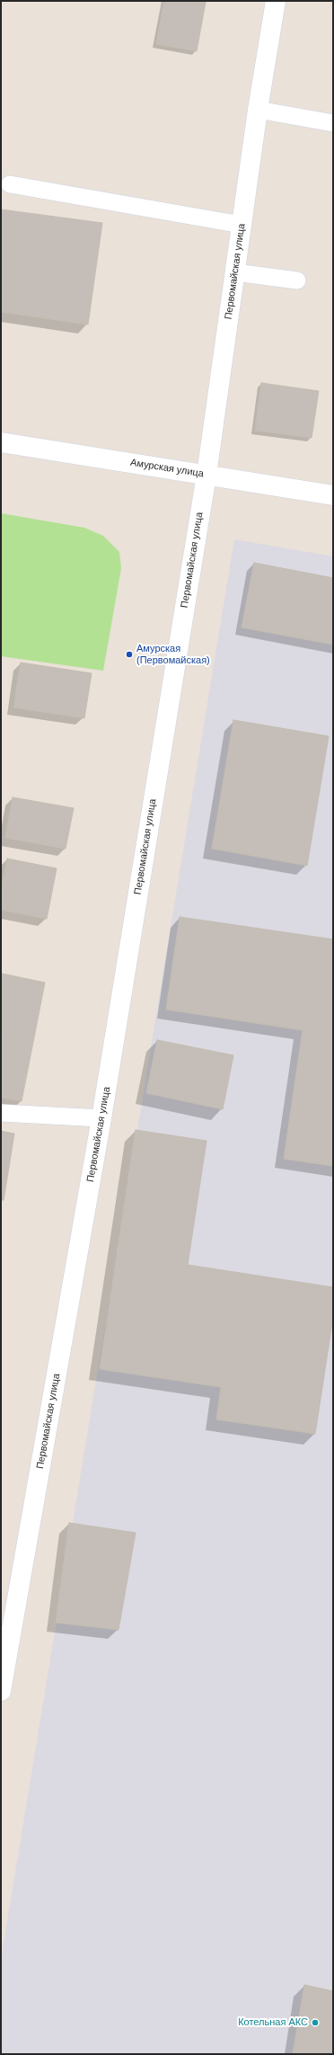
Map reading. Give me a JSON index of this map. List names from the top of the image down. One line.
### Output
{"streets":{"street":["Первомайская улица","Амурская улица"]},"crossings":[["Первомайская улица","Амурская улица"]],"places":["Амурская (Первомайская)","Котельная АКС"]}
